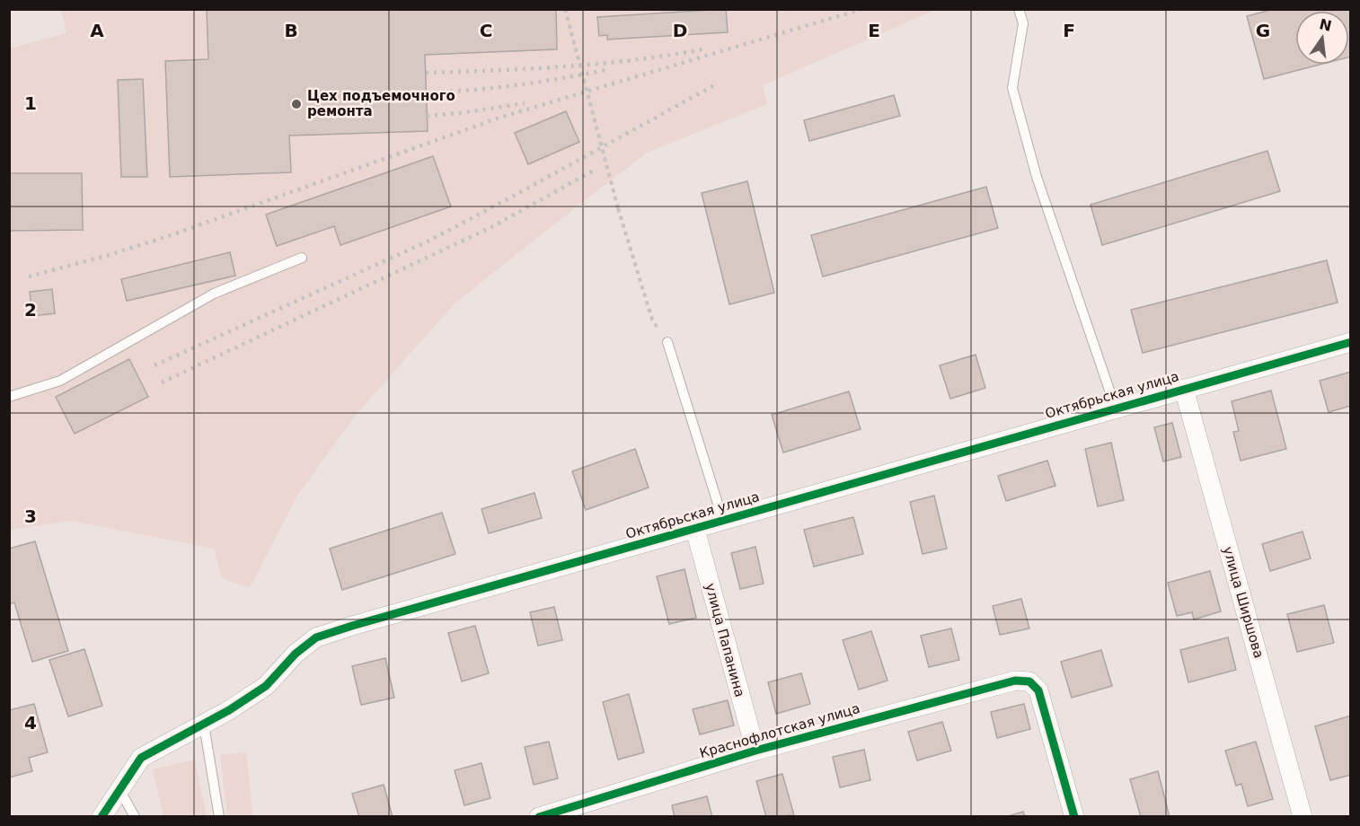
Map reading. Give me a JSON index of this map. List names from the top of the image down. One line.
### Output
{"streets":{"street":["Октябрьская улица","улица Ширшова","улица Папанина","Краснофлотская улица"]},"crossings":[["Октябрьская улица","улица Ширшова"],["Октябрьская улица","улица Папанина"],["улица Папанина","Краснофлотская улица"]],"places":["Цех подъемочного ремонта"],"north":"top","grid":{"columns":["A","B","C","D","E","F","G"],"rows":["1","2","3","4"]}}
